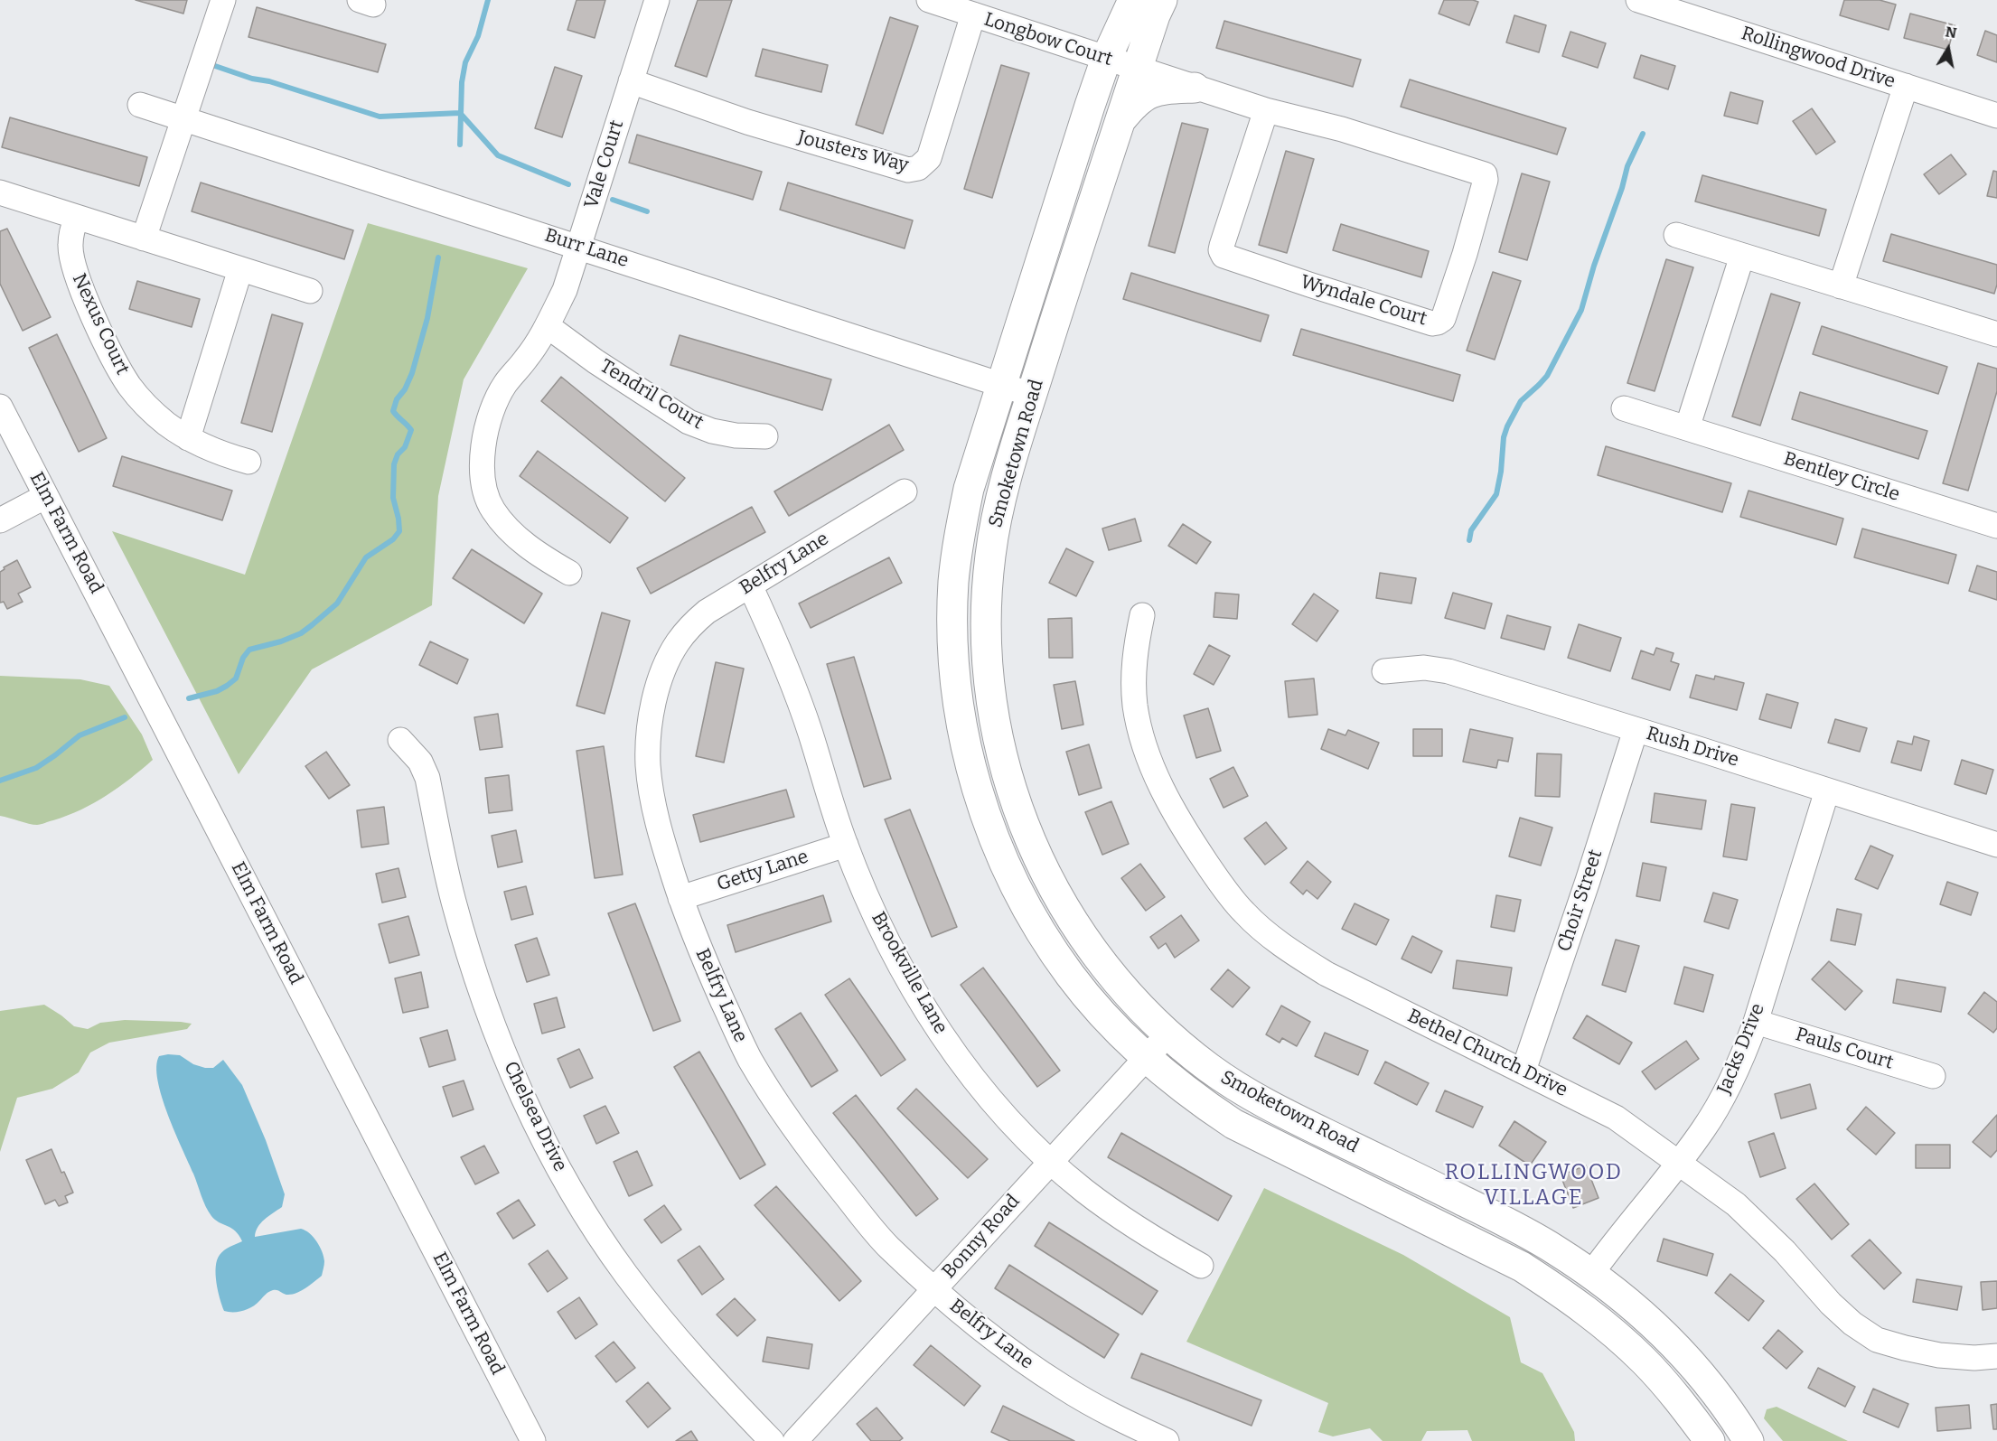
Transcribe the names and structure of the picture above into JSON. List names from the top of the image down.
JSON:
{
  "streets": {
    "main road": ["Smoketown Road"],
    "street": [
      "Longbow Court",
      "Rollingwood Drive",
      "Jousters Way",
      "Vale Court",
      "Burr Lane",
      "Wyndale Court",
      "Nexus Court",
      "Tendril Court",
      "Bentley Circle",
      "Elm Farm Road",
      "Belfry Lane",
      "Rush Drive",
      "Getty Lane",
      "Choir Street",
      "Brookville Lane",
      "Jacks Drive",
      "Pauls Court",
      "Bethel Church Drive",
      "Chelsea Drive",
      "Bonny Road"
    ]
  },
  "crossings": [
    ["Longbow Court", "Jousters Way"],
    ["Longbow Court", "Wyndale Court"],
    ["Longbow Court", "Smoketown Road"],
    ["Jousters Way", "Vale Court"],
    ["Vale Court", "Burr Lane"],
    ["Vale Court", "Tendril Court"],
    ["Burr Lane", "Smoketown Road"],
    ["Wyndale Court", "Smoketown Road"],
    ["Smoketown Road", "Jacks Drive"],
    ["Smoketown Road", "Bonny Road"],
    ["Belfry Lane", "Getty Lane"],
    ["Belfry Lane", "Brookville Lane"],
    ["Belfry Lane", "Bonny Road"],
    ["Rush Drive", "Choir Street"],
    ["Rush Drive", "Jacks Drive"],
    ["Getty Lane", "Brookville Lane"],
    ["Choir Street", "Bethel Church Drive"],
    ["Brookville Lane", "Bonny Road"],
    ["Jacks Drive", "Pauls Court"],
    ["Jacks Drive", "Bethel Church Drive"]
  ],
  "districts": ["ROLLINGWOOD VILLAGE"],
  "north": "top"
}
